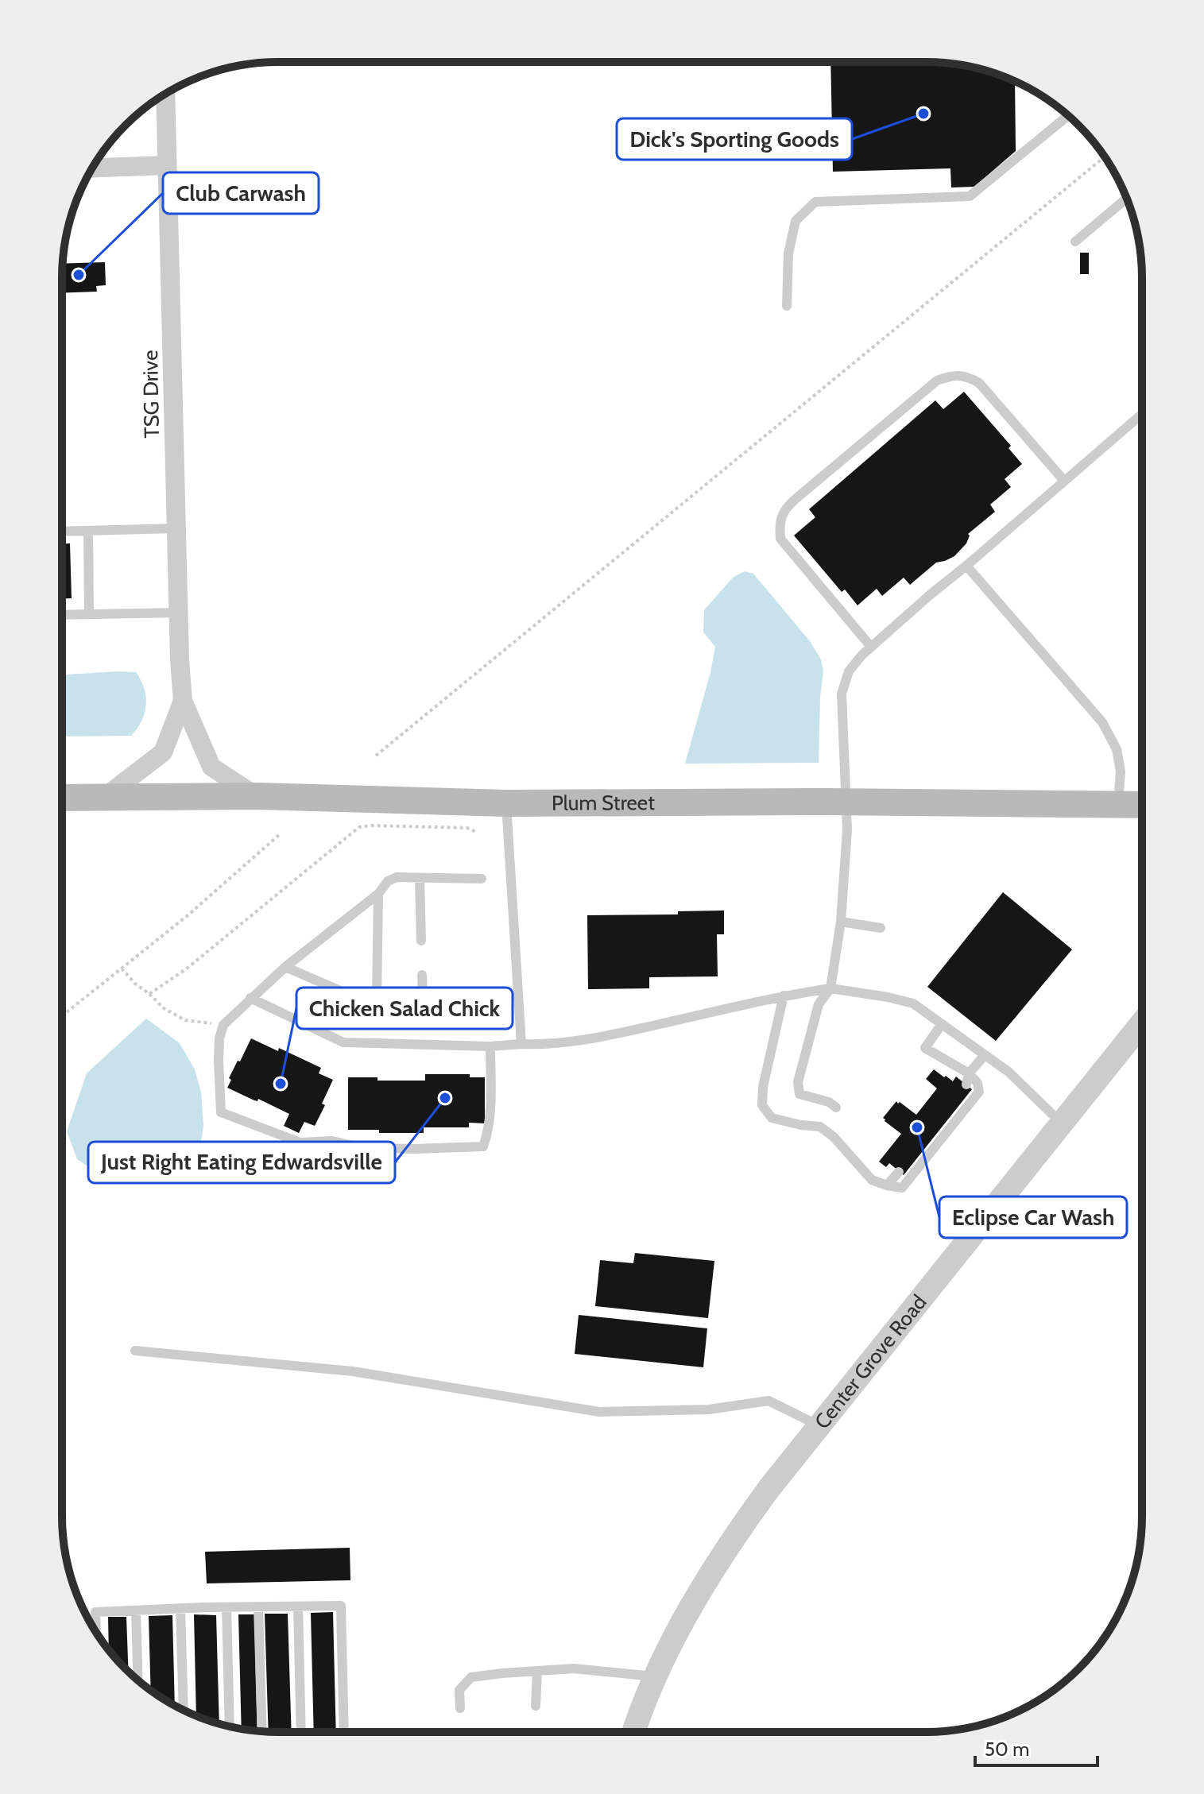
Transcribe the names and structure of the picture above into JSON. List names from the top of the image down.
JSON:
{
  "streets": {
    "main road": ["Plum Street"],
    "street": ["TSG Drive", "Center Grove Road"]
  },
  "crossings": [
    ["TSG Drive", "Plum Street"]
  ],
  "places": [
    "Dick's Sporting Goods",
    "Club Carwash",
    "Chicken Salad Chick",
    "Just Right Eating Edwardsville",
    "Eclipse Car Wash"
  ],
  "scale_bar": "50 m"
}
